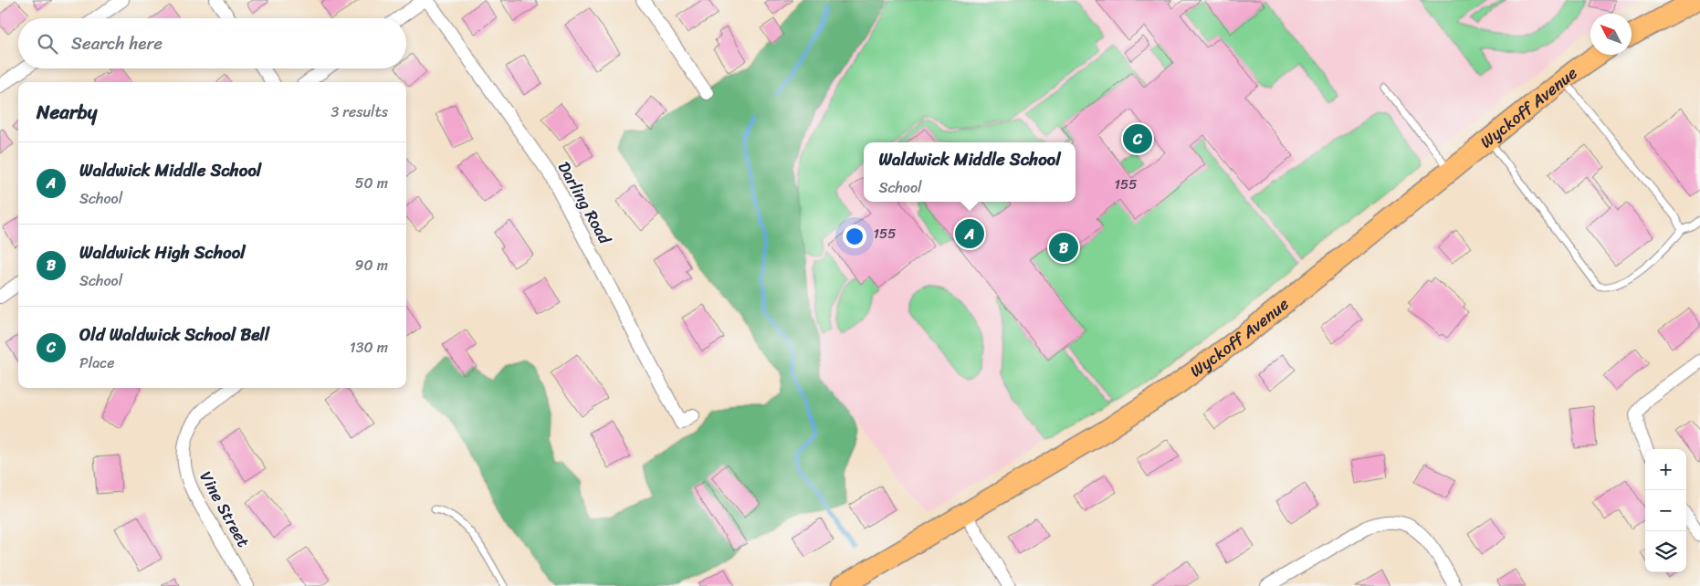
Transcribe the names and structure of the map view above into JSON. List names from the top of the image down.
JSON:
{
  "streets": {
    "main road": ["Wyckoff Avenue"],
    "street": ["Darling Road", "Vine Street"]
  },
  "house_numbers": ["155", "155"],
  "north": "top left",
  "page": {
    "search": "Search here",
    "heading": ["Nearby", "3 results"],
    "pins": ["C", "A", "B"],
    "list": [
      {
        "mark": "A",
        "name": "Waldwick Middle School",
        "note": "School",
        "value": "50 m"
      },
      {
        "mark": "B",
        "name": "Waldwick High School",
        "note": "School",
        "value": "90 m"
      },
      {
        "mark": "C",
        "name": "Old Waldwick School Bell",
        "note": "Place",
        "value": "130 m"
      }
    ],
    "popup": ["Waldwick Middle School", "School"],
    "map_buttons": ["+", "−"]
  }
}
